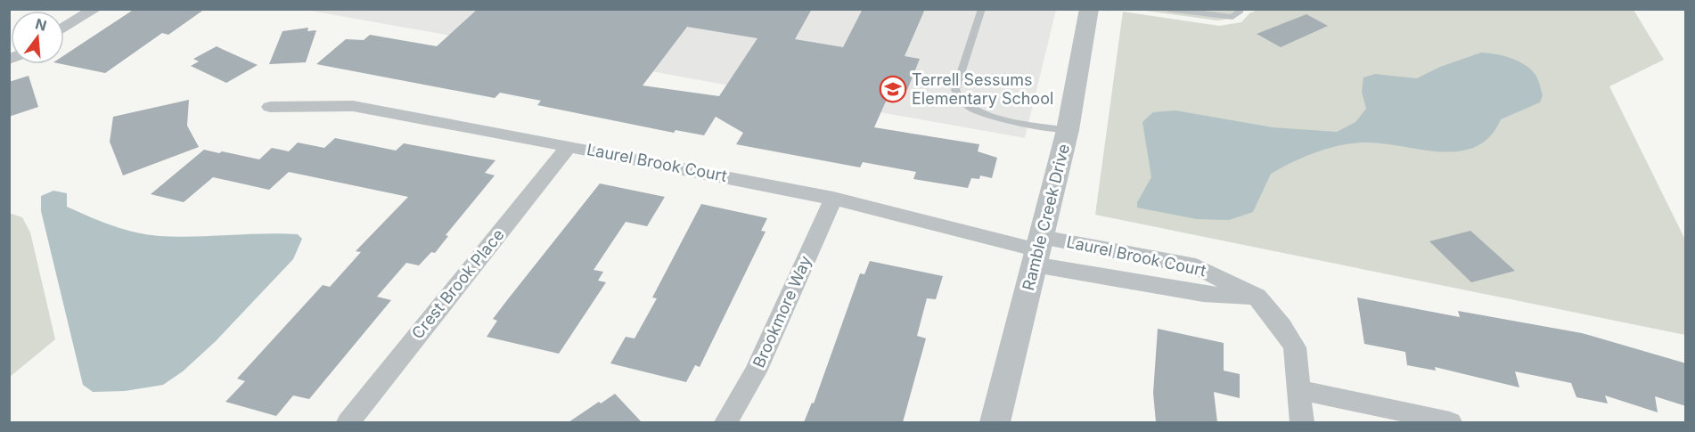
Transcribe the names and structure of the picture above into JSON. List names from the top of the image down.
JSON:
{
  "streets": {
    "street": [
      "Laurel Brook Court",
      "Ramble Creek Drive",
      "Crest Brook Place",
      "Brookmore Way"
    ]
  },
  "crossings": [
    ["Laurel Brook Court", "Ramble Creek Drive"],
    ["Laurel Brook Court", "Crest Brook Place"],
    ["Laurel Brook Court", "Brookmore Way"]
  ],
  "places": {
    "school or university": ["Terrell Sessums Elementary School"]
  },
  "north": "top"
}
